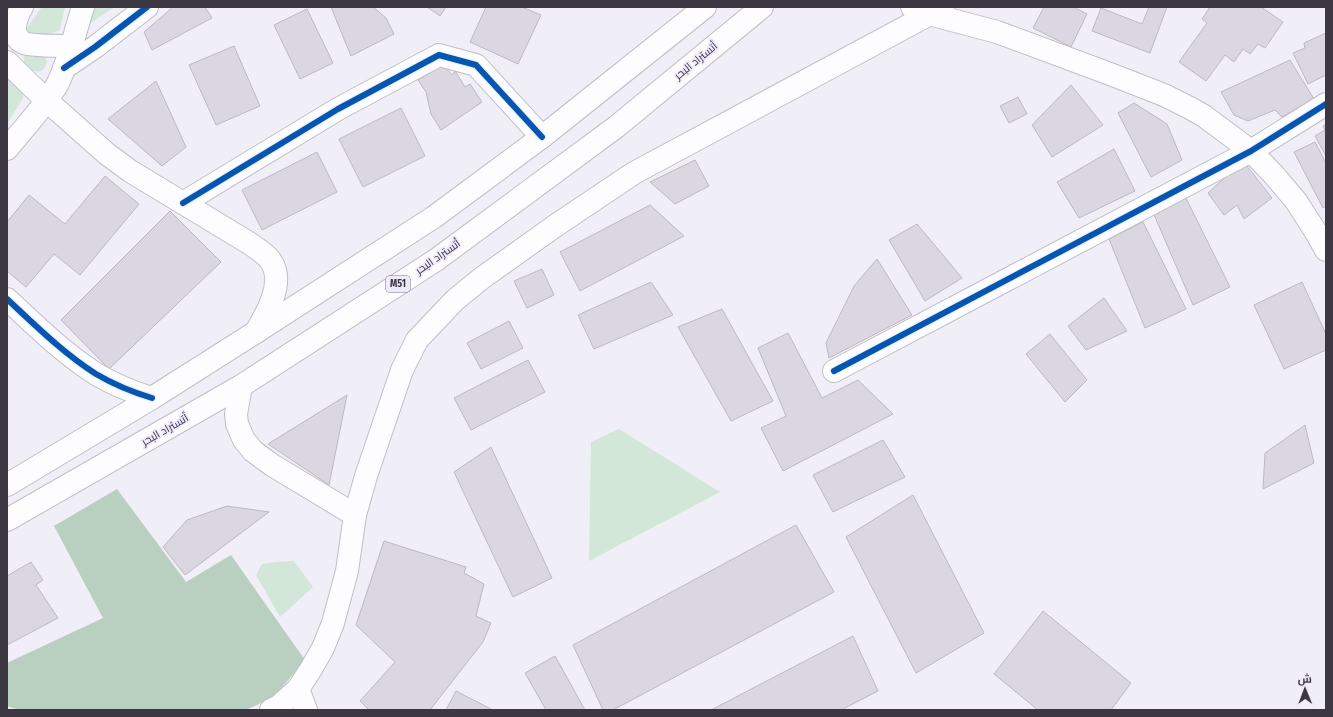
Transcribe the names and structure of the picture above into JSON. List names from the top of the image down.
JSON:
{
  "streets": {
    "main road": ["أتستراد البحر", "M51"]
  },
  "north": "top"
}
